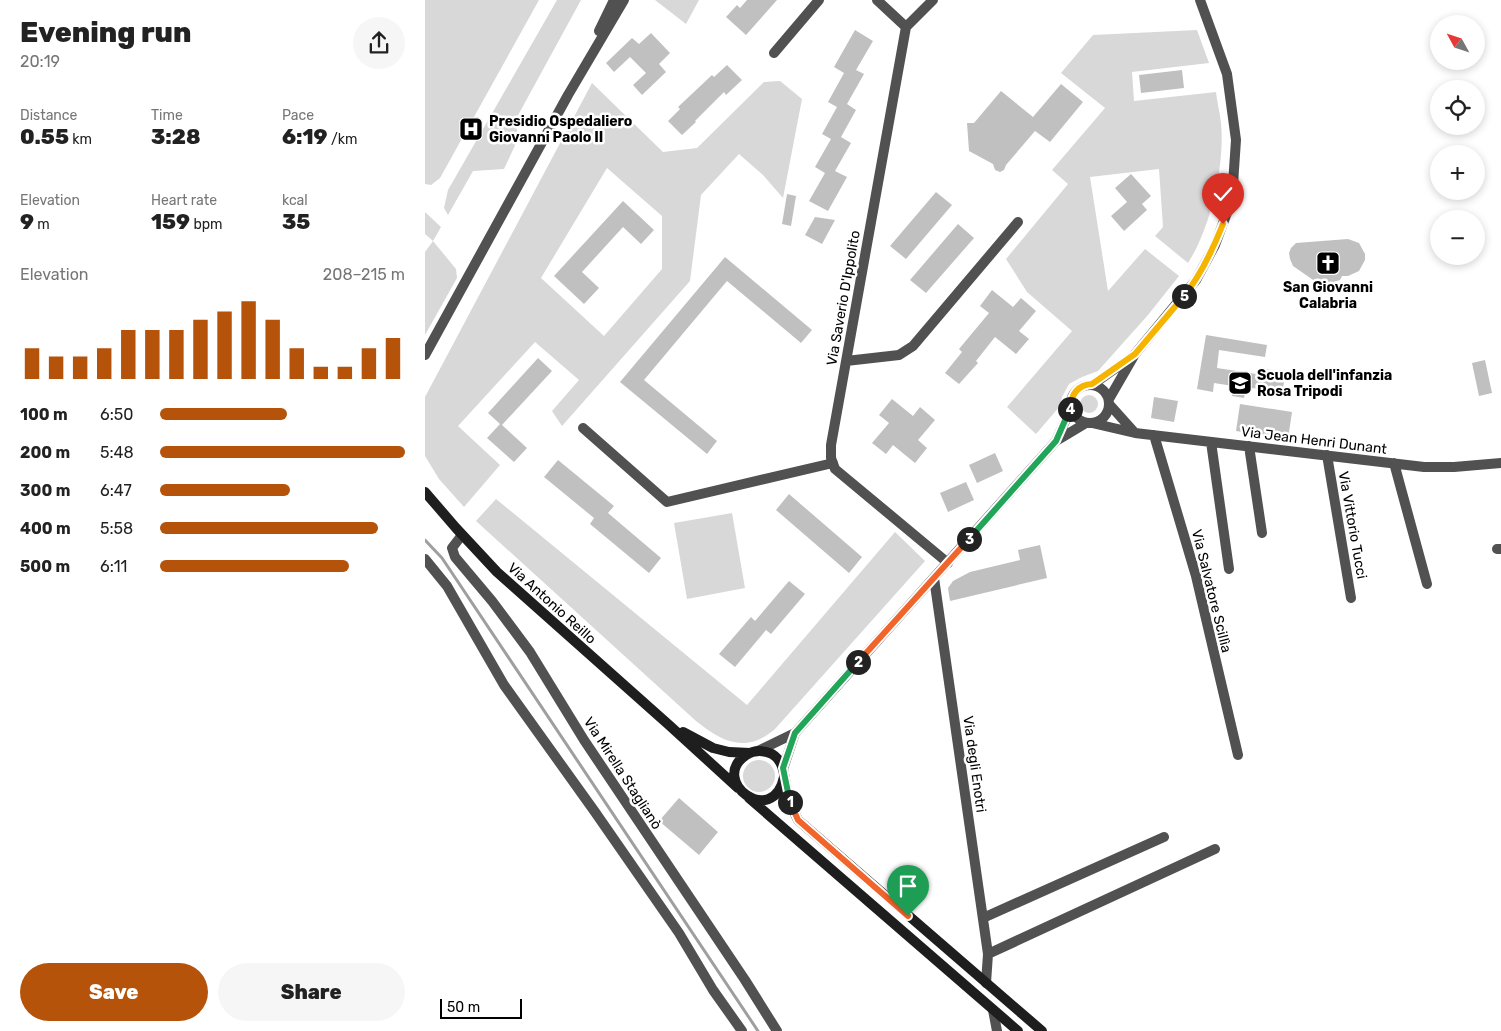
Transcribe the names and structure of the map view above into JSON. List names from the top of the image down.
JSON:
{
  "streets": {
    "main road": ["Via Antonio Reillo"],
    "street": [
      "Via Saverio D'Ippolito",
      "Via Jean Henri Dunant",
      "Via Vittorio Tucci",
      "Via Salvatore Scillìa",
      "Via degli Enotri",
      "Via Mirella Staglianò"
    ]
  },
  "crossings": [
    ["Via Jean Henri Dunant", "Via Vittorio Tucci"],
    ["Via Jean Henri Dunant", "Via Salvatore Scillìa"],
    ["Via Antonio Reillo", "Via Mirella Staglianò"]
  ],
  "places": {
    "hospital": ["Presidio Ospedaliero Giovanni Paolo II"],
    "church": ["San Giovanni Calabria"],
    "school or university": ["Scuola dell'infanzia Rosa Tripodi"]
  },
  "scale_bar": "50 m",
  "north": "top left",
  "page": {
    "heading": ["Evening run", "20:19"],
    "map_buttons": ["+", "−"],
    "stats": [
      ["Distance", "0.55 km"],
      ["Time", "3:28"],
      ["Pace", "6:19 /km"],
      ["Elevation", "9 m"],
      ["Heart rate", "159 bpm"],
      ["kcal", "35"]
    ],
    "chart": ["Elevation", "208–215 m"],
    "pins": [
      "5",
      "4",
      "3",
      "2",
      "1"
    ],
    "list": [
      {
        "name": "100 m",
        "note": "6:50"
      },
      {
        "name": "200 m",
        "note": "5:48"
      },
      {
        "name": "300 m",
        "note": "6:47"
      },
      {
        "name": "400 m",
        "note": "5:58"
      },
      {
        "name": "500 m",
        "note": "6:11"
      }
    ],
    "buttons": ["Save", "Share"],
    "scale": "50 m"
  }
}
